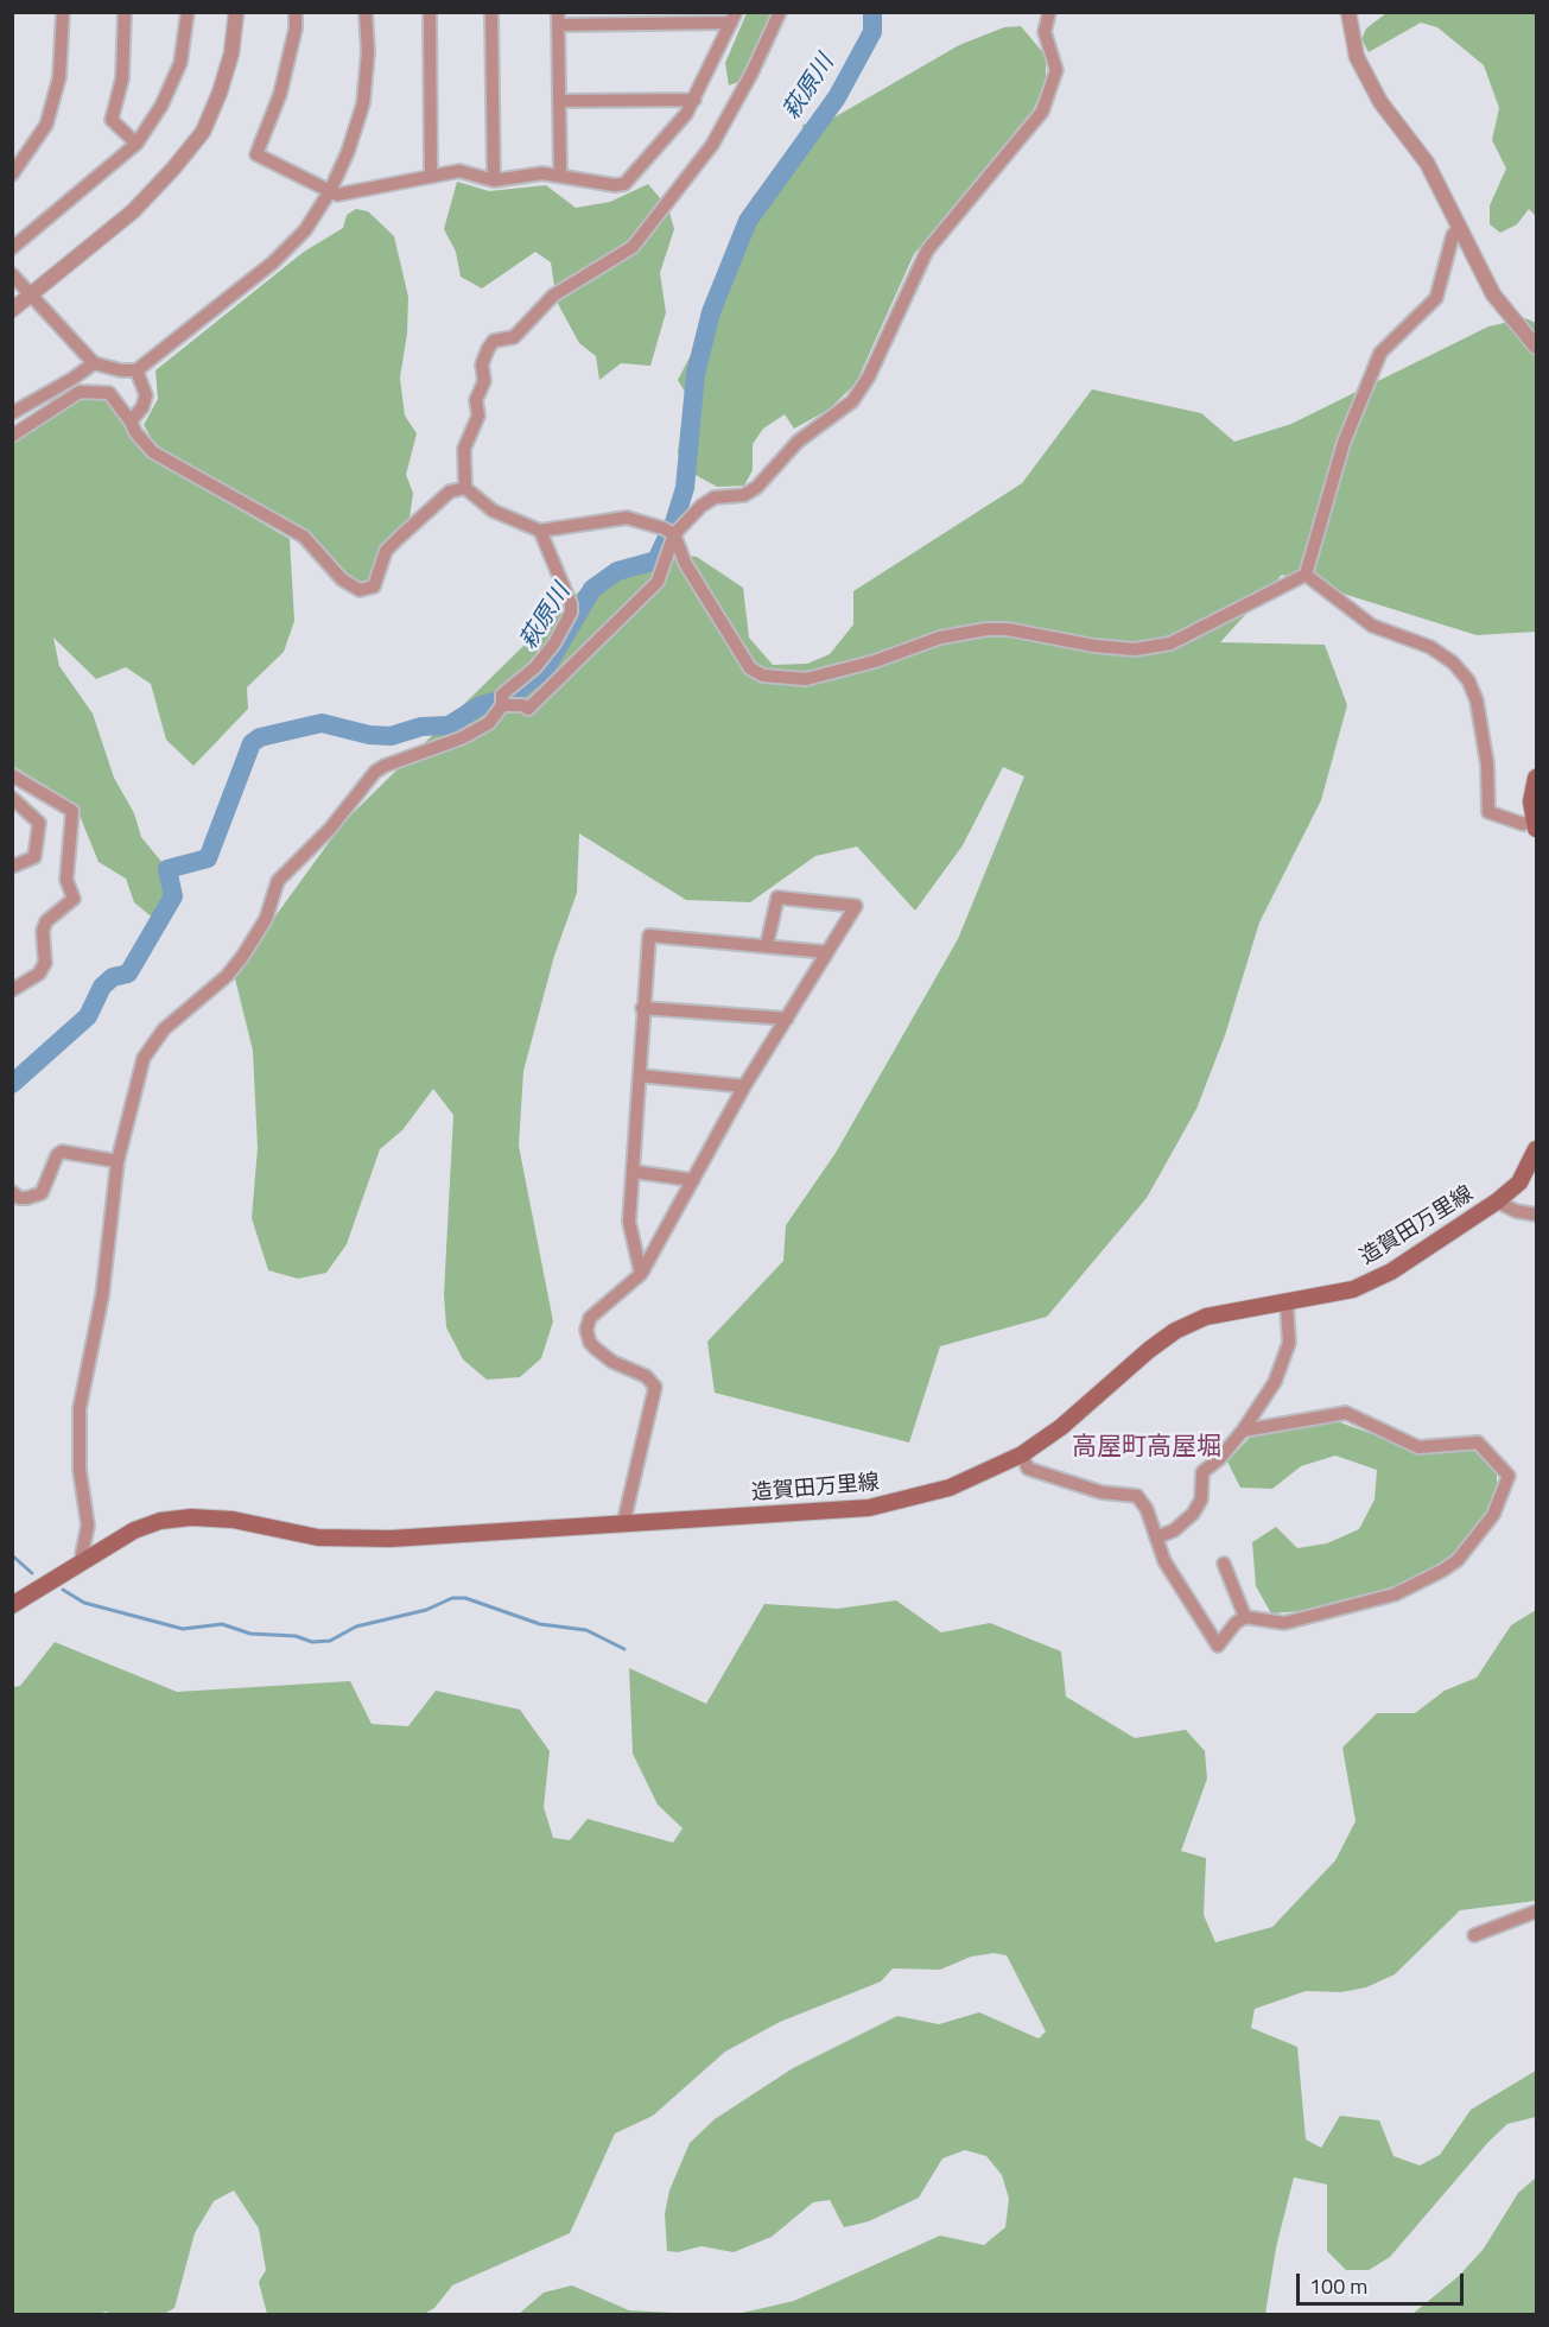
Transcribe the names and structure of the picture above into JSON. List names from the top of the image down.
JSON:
{
  "streets": {
    "main road": ["造賀田万里線"]
  },
  "districts": ["高屋町高屋堀"],
  "water": ["萩原川"],
  "scale_bar": "100 m"
}
